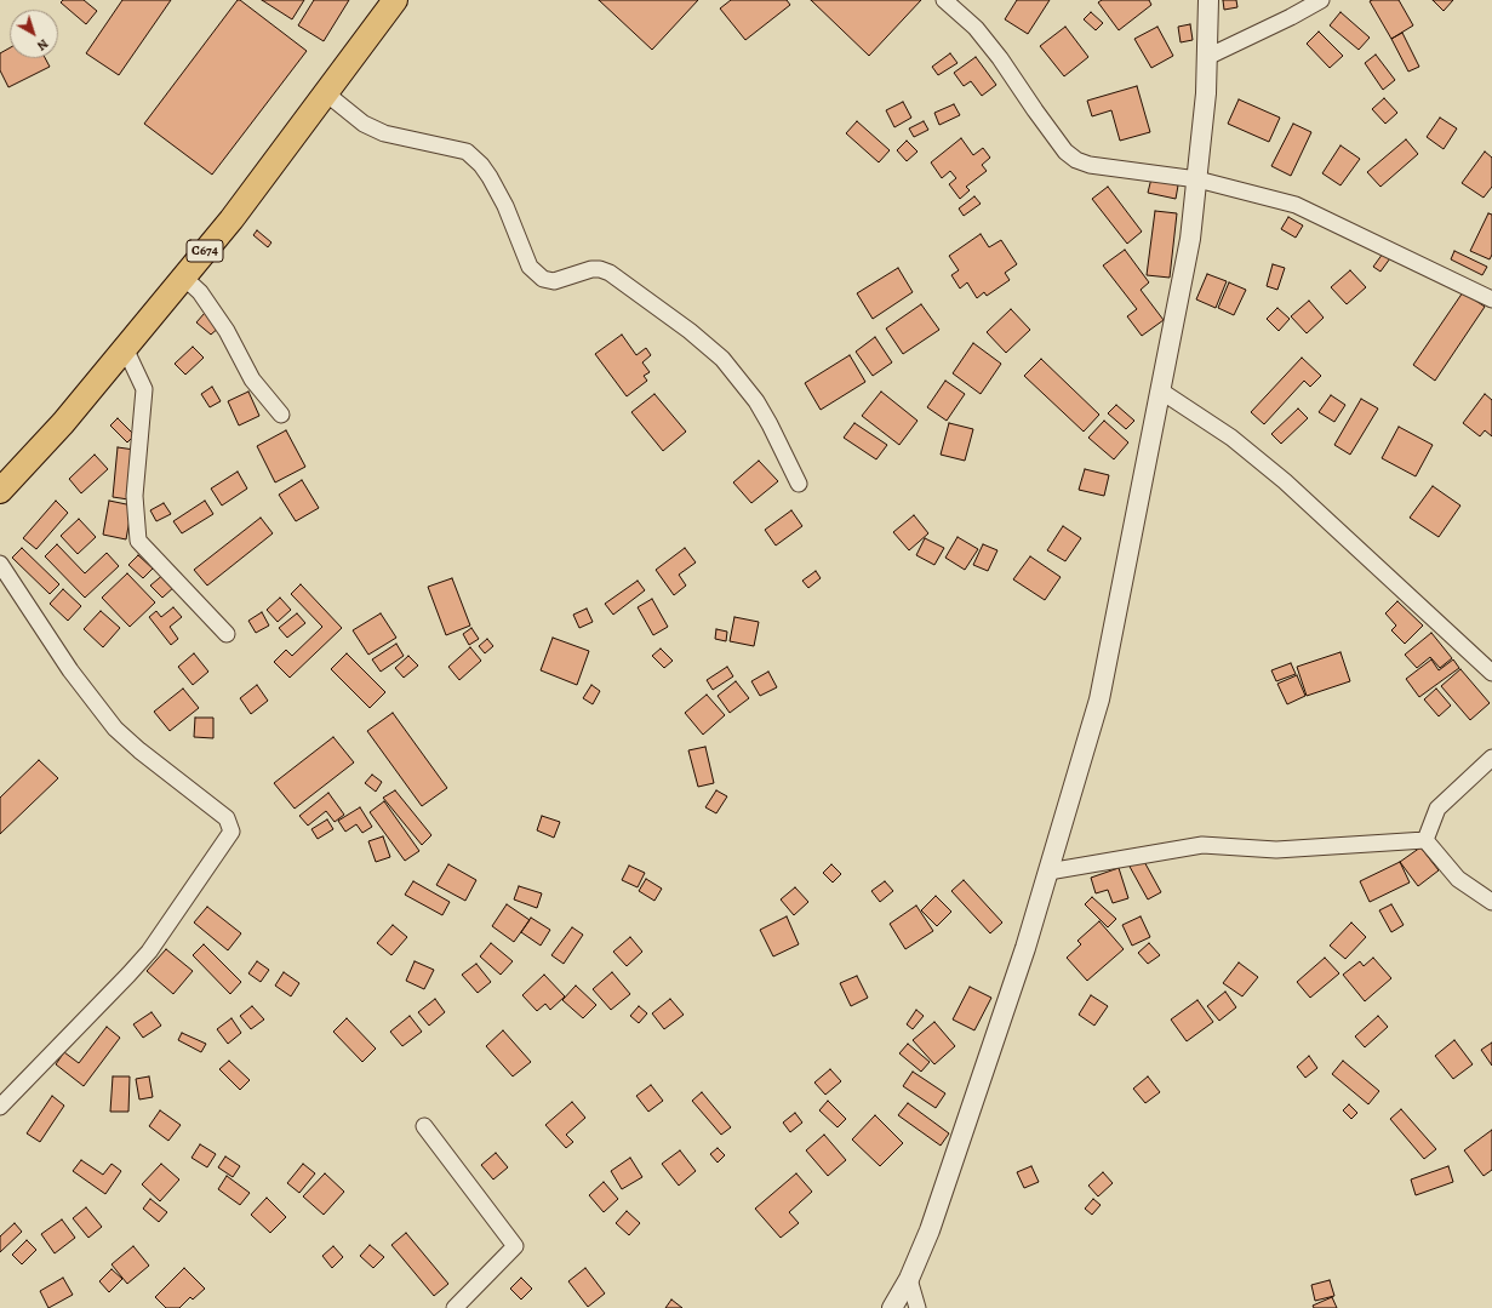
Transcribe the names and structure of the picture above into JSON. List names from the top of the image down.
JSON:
{
  "streets": {
    "main road": ["C674"]
  },
  "north": "bottom right"
}
